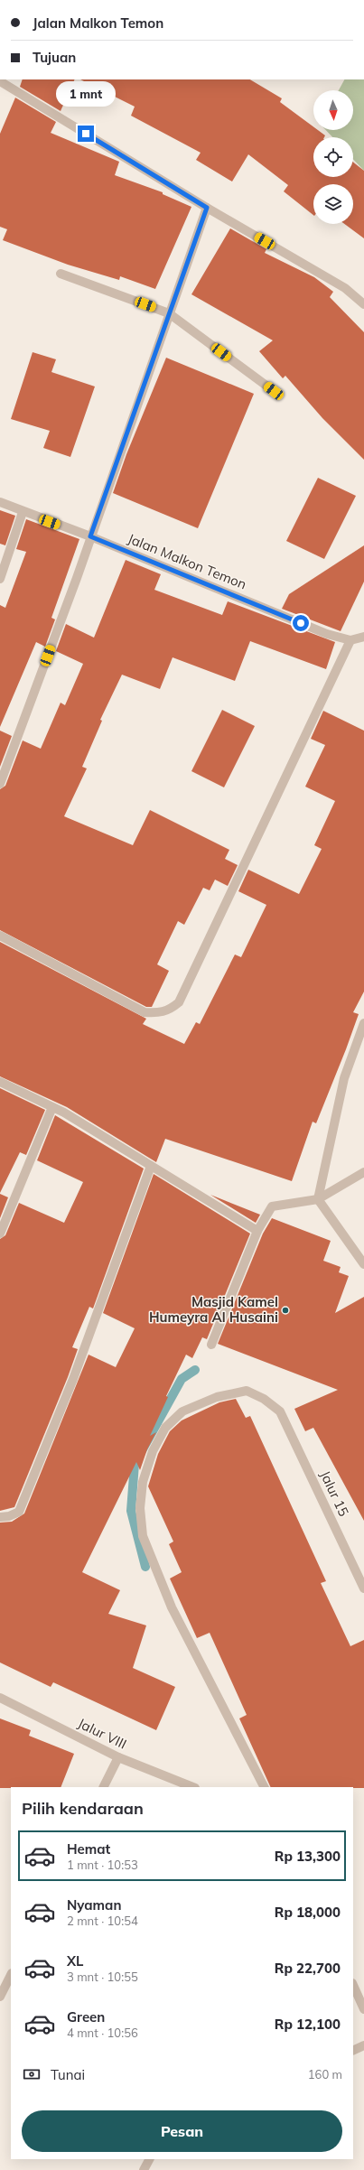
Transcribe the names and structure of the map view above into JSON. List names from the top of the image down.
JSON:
{
  "streets": {
    "street": ["Jalan Malkon Temon", "Jalur 15", "Jalur VIII"]
  },
  "places": ["Masjid Kamel Humeyra Al Husaini"],
  "north": "bottom",
  "page": {
    "banner": ["Jalan Malkon Temon", "Tujuan"],
    "bubble": "1 mnt",
    "heading": "Pilih kendaraan",
    "list": [
      {
        "name": "Hemat",
        "note": "1 mnt · 10:53",
        "value": "Rp 13,300"
      },
      {
        "name": "Nyaman",
        "note": "2 mnt · 10:54",
        "value": "Rp 18,000"
      },
      {
        "name": "XL",
        "note": "3 mnt · 10:55",
        "value": "Rp 22,700"
      },
      {
        "name": "Green",
        "note": "4 mnt · 10:56",
        "value": "Rp 12,100"
      }
    ],
    "pay": ["Tunai", "160 m"],
    "buttons": "Pesan"
  }
}
